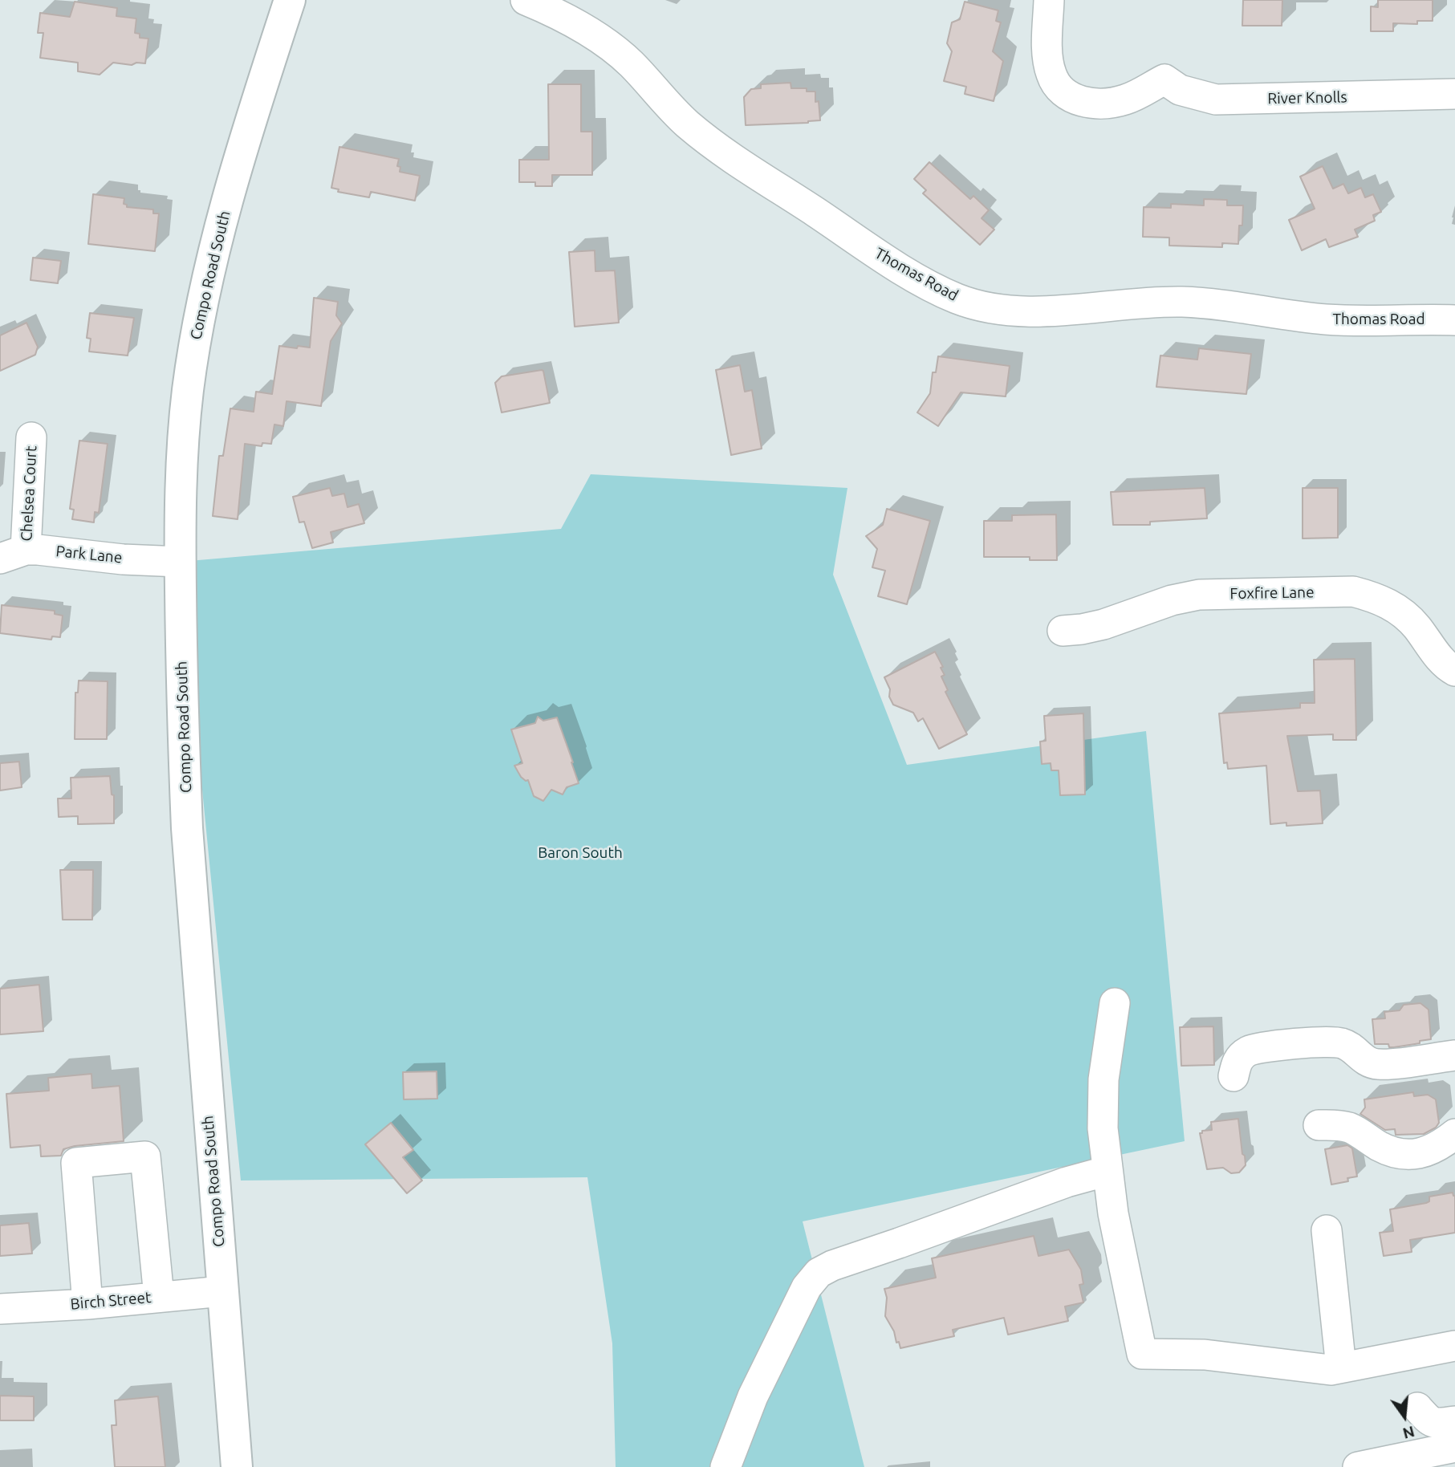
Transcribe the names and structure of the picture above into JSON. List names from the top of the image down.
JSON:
{
  "streets": {
    "main road": ["Compo Road South"],
    "street": [
      "River Knolls",
      "Thomas Road",
      "Chelsea Court",
      "Park Lane",
      "Foxfire Lane",
      "Birch Street"
    ]
  },
  "crossings": [
    ["Compo Road South", "Park Lane"],
    ["Compo Road South", "Birch Street"],
    ["Chelsea Court", "Park Lane"]
  ],
  "parks": ["Baron South"],
  "north": "bottom"
}
